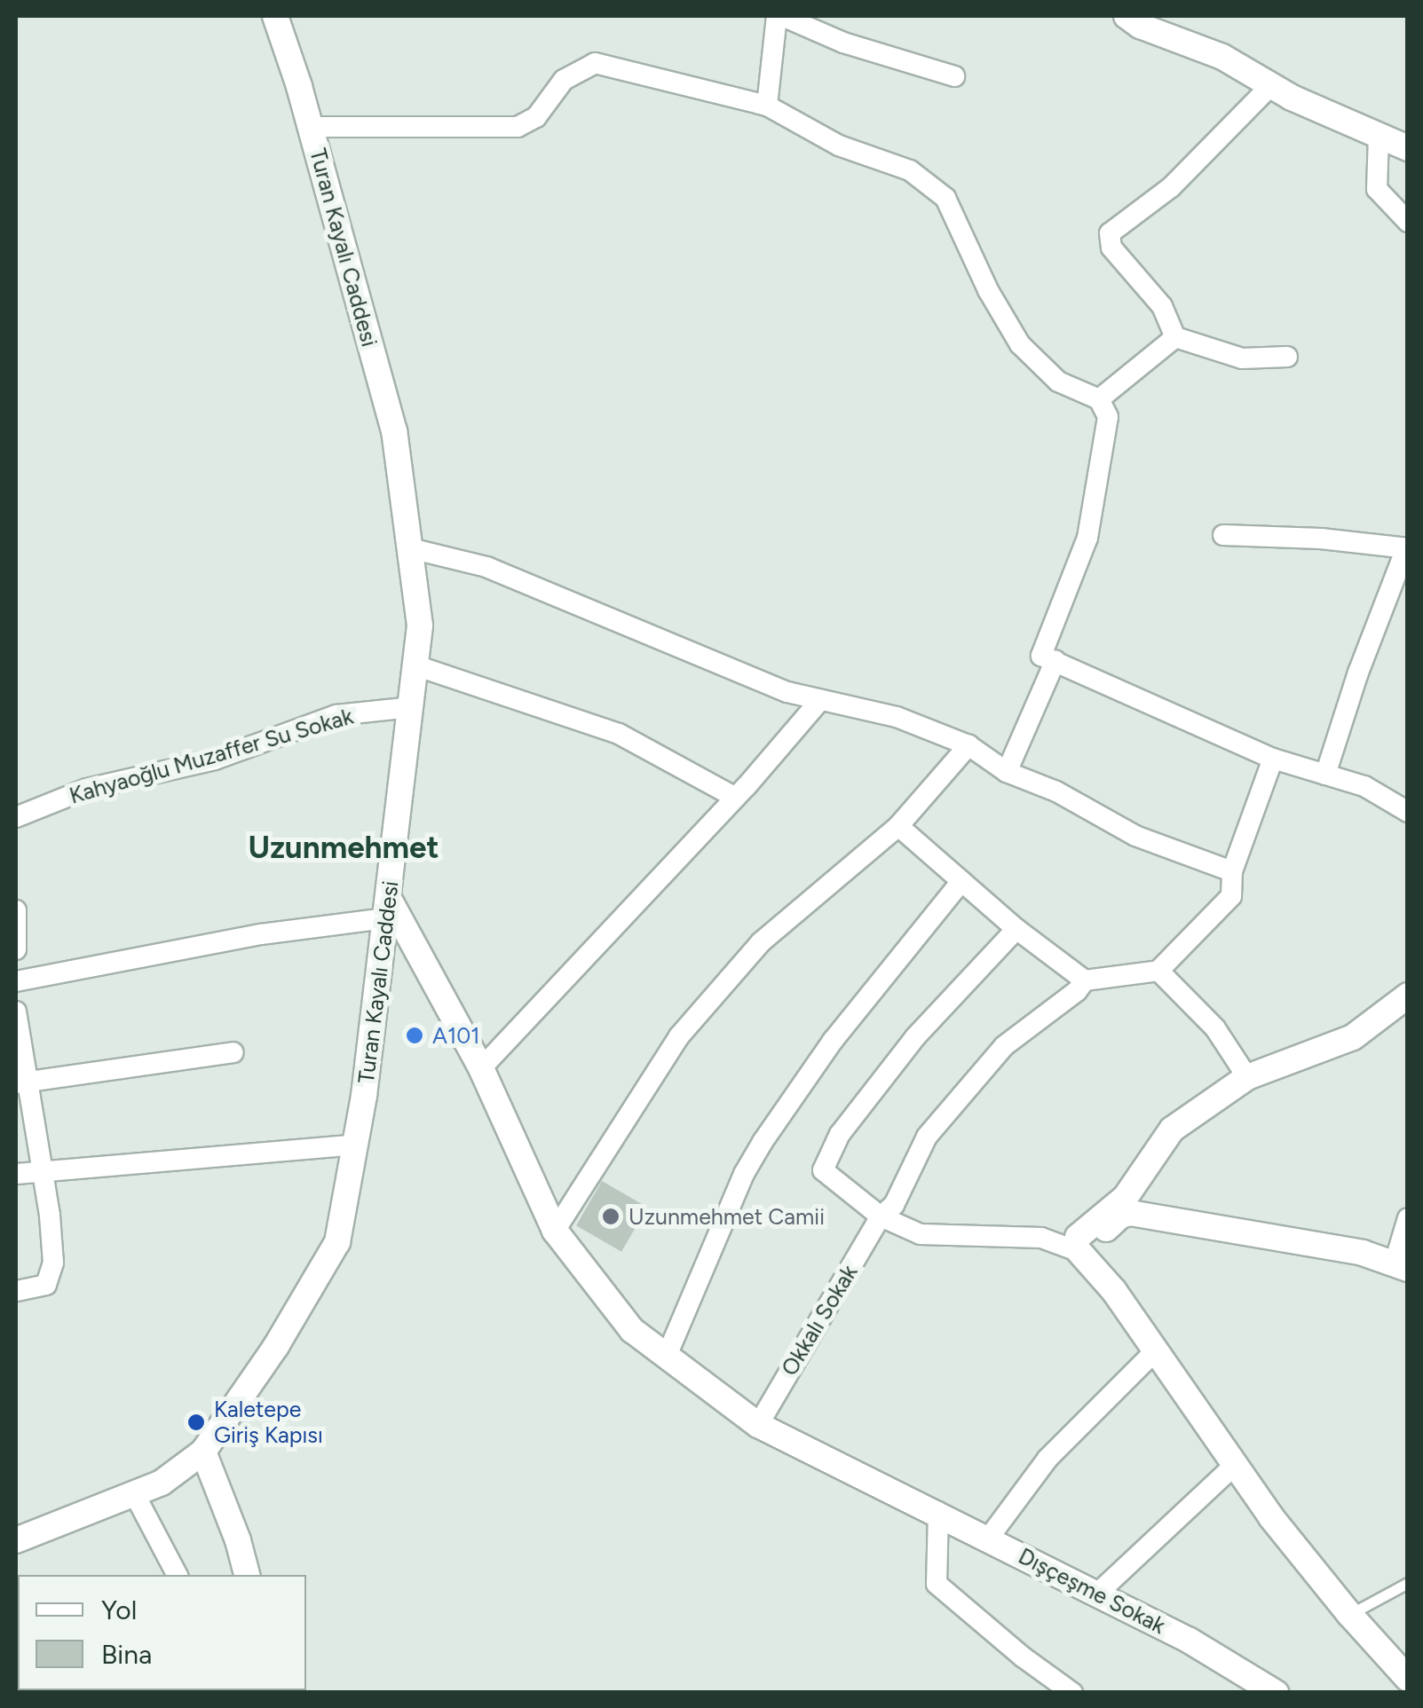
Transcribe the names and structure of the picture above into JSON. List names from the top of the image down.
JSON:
{
  "streets": {
    "street": [
      "Turan Kayalı Caddesi",
      "Kahyaoğlu Muzaffer Su Sokak",
      "Okkalı Sokak",
      "Dışçeşme Sokak"
    ]
  },
  "crossings": [
    ["Turan Kayalı Caddesi", "Kahyaoğlu Muzaffer Su Sokak"],
    ["Turan Kayalı Caddesi", "Dışçeşme Sokak"],
    ["Okkalı Sokak", "Dışçeşme Sokak"]
  ],
  "districts": ["Uzunmehmet"],
  "places": ["A101", "Uzunmehmet Camii", "Kaletepe Giriş Kapısı"],
  "legend": ["Yol", "Bina"]
}
